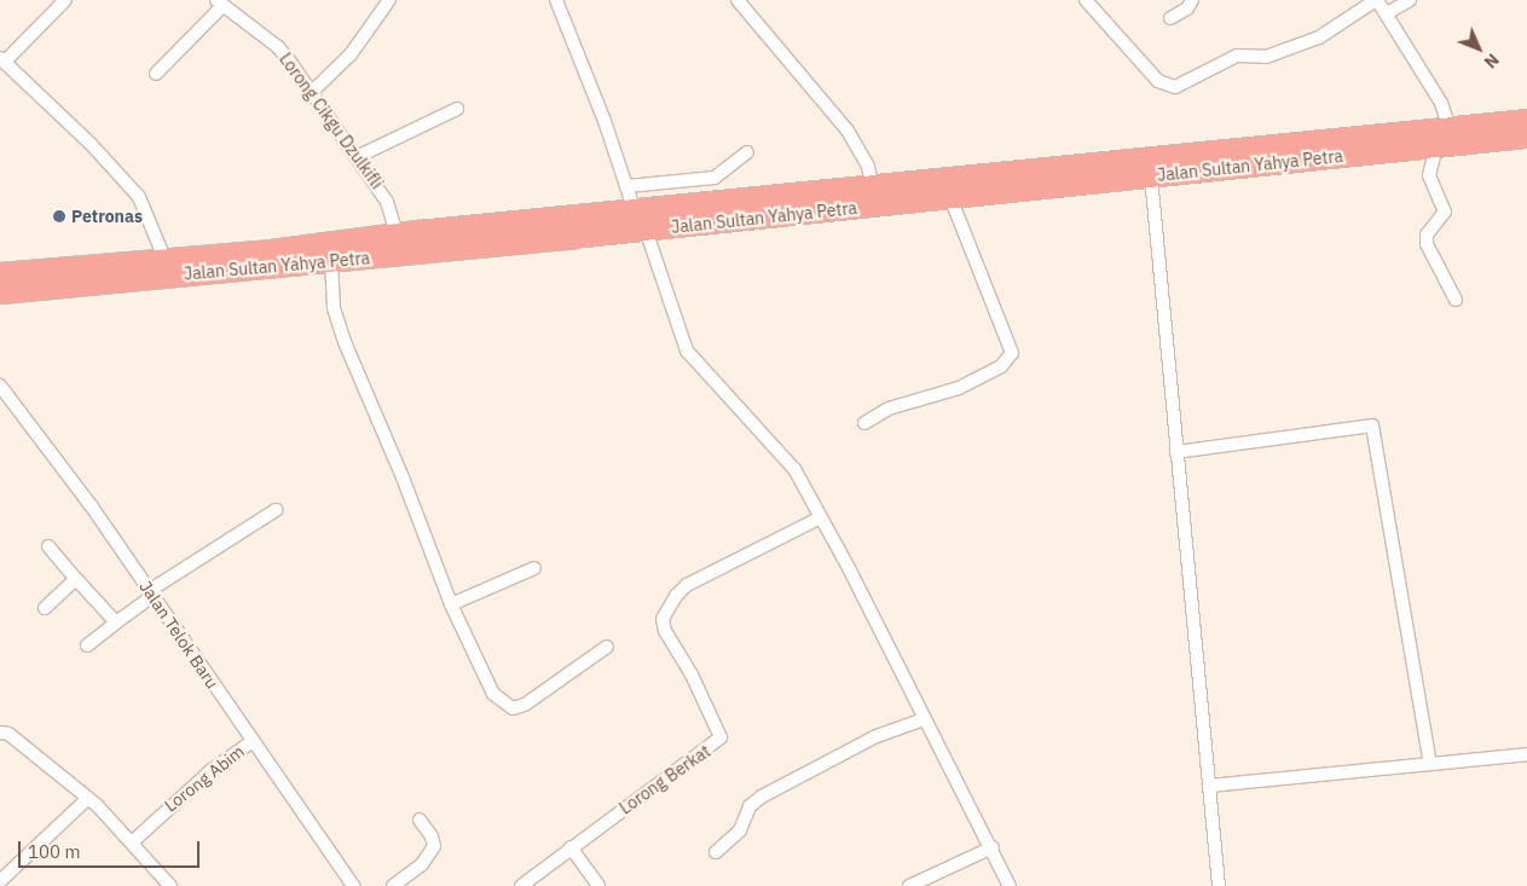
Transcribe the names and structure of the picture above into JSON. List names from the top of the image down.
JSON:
{
  "streets": {
    "highway": ["Jalan Sultan Yahya Petra"],
    "street": [
      "Lorong Cikgu Dzulkifli",
      "Jalan Telok Baru",
      "Lorong Abim",
      "Lorong Berkat"
    ]
  },
  "crossings": [
    ["Lorong Cikgu Dzulkifli", "Jalan Sultan Yahya Petra"],
    ["Jalan Telok Baru", "Lorong Abim"]
  ],
  "places": ["Petronas"],
  "scale_bar": "100 m",
  "north": "bottom right"
}
